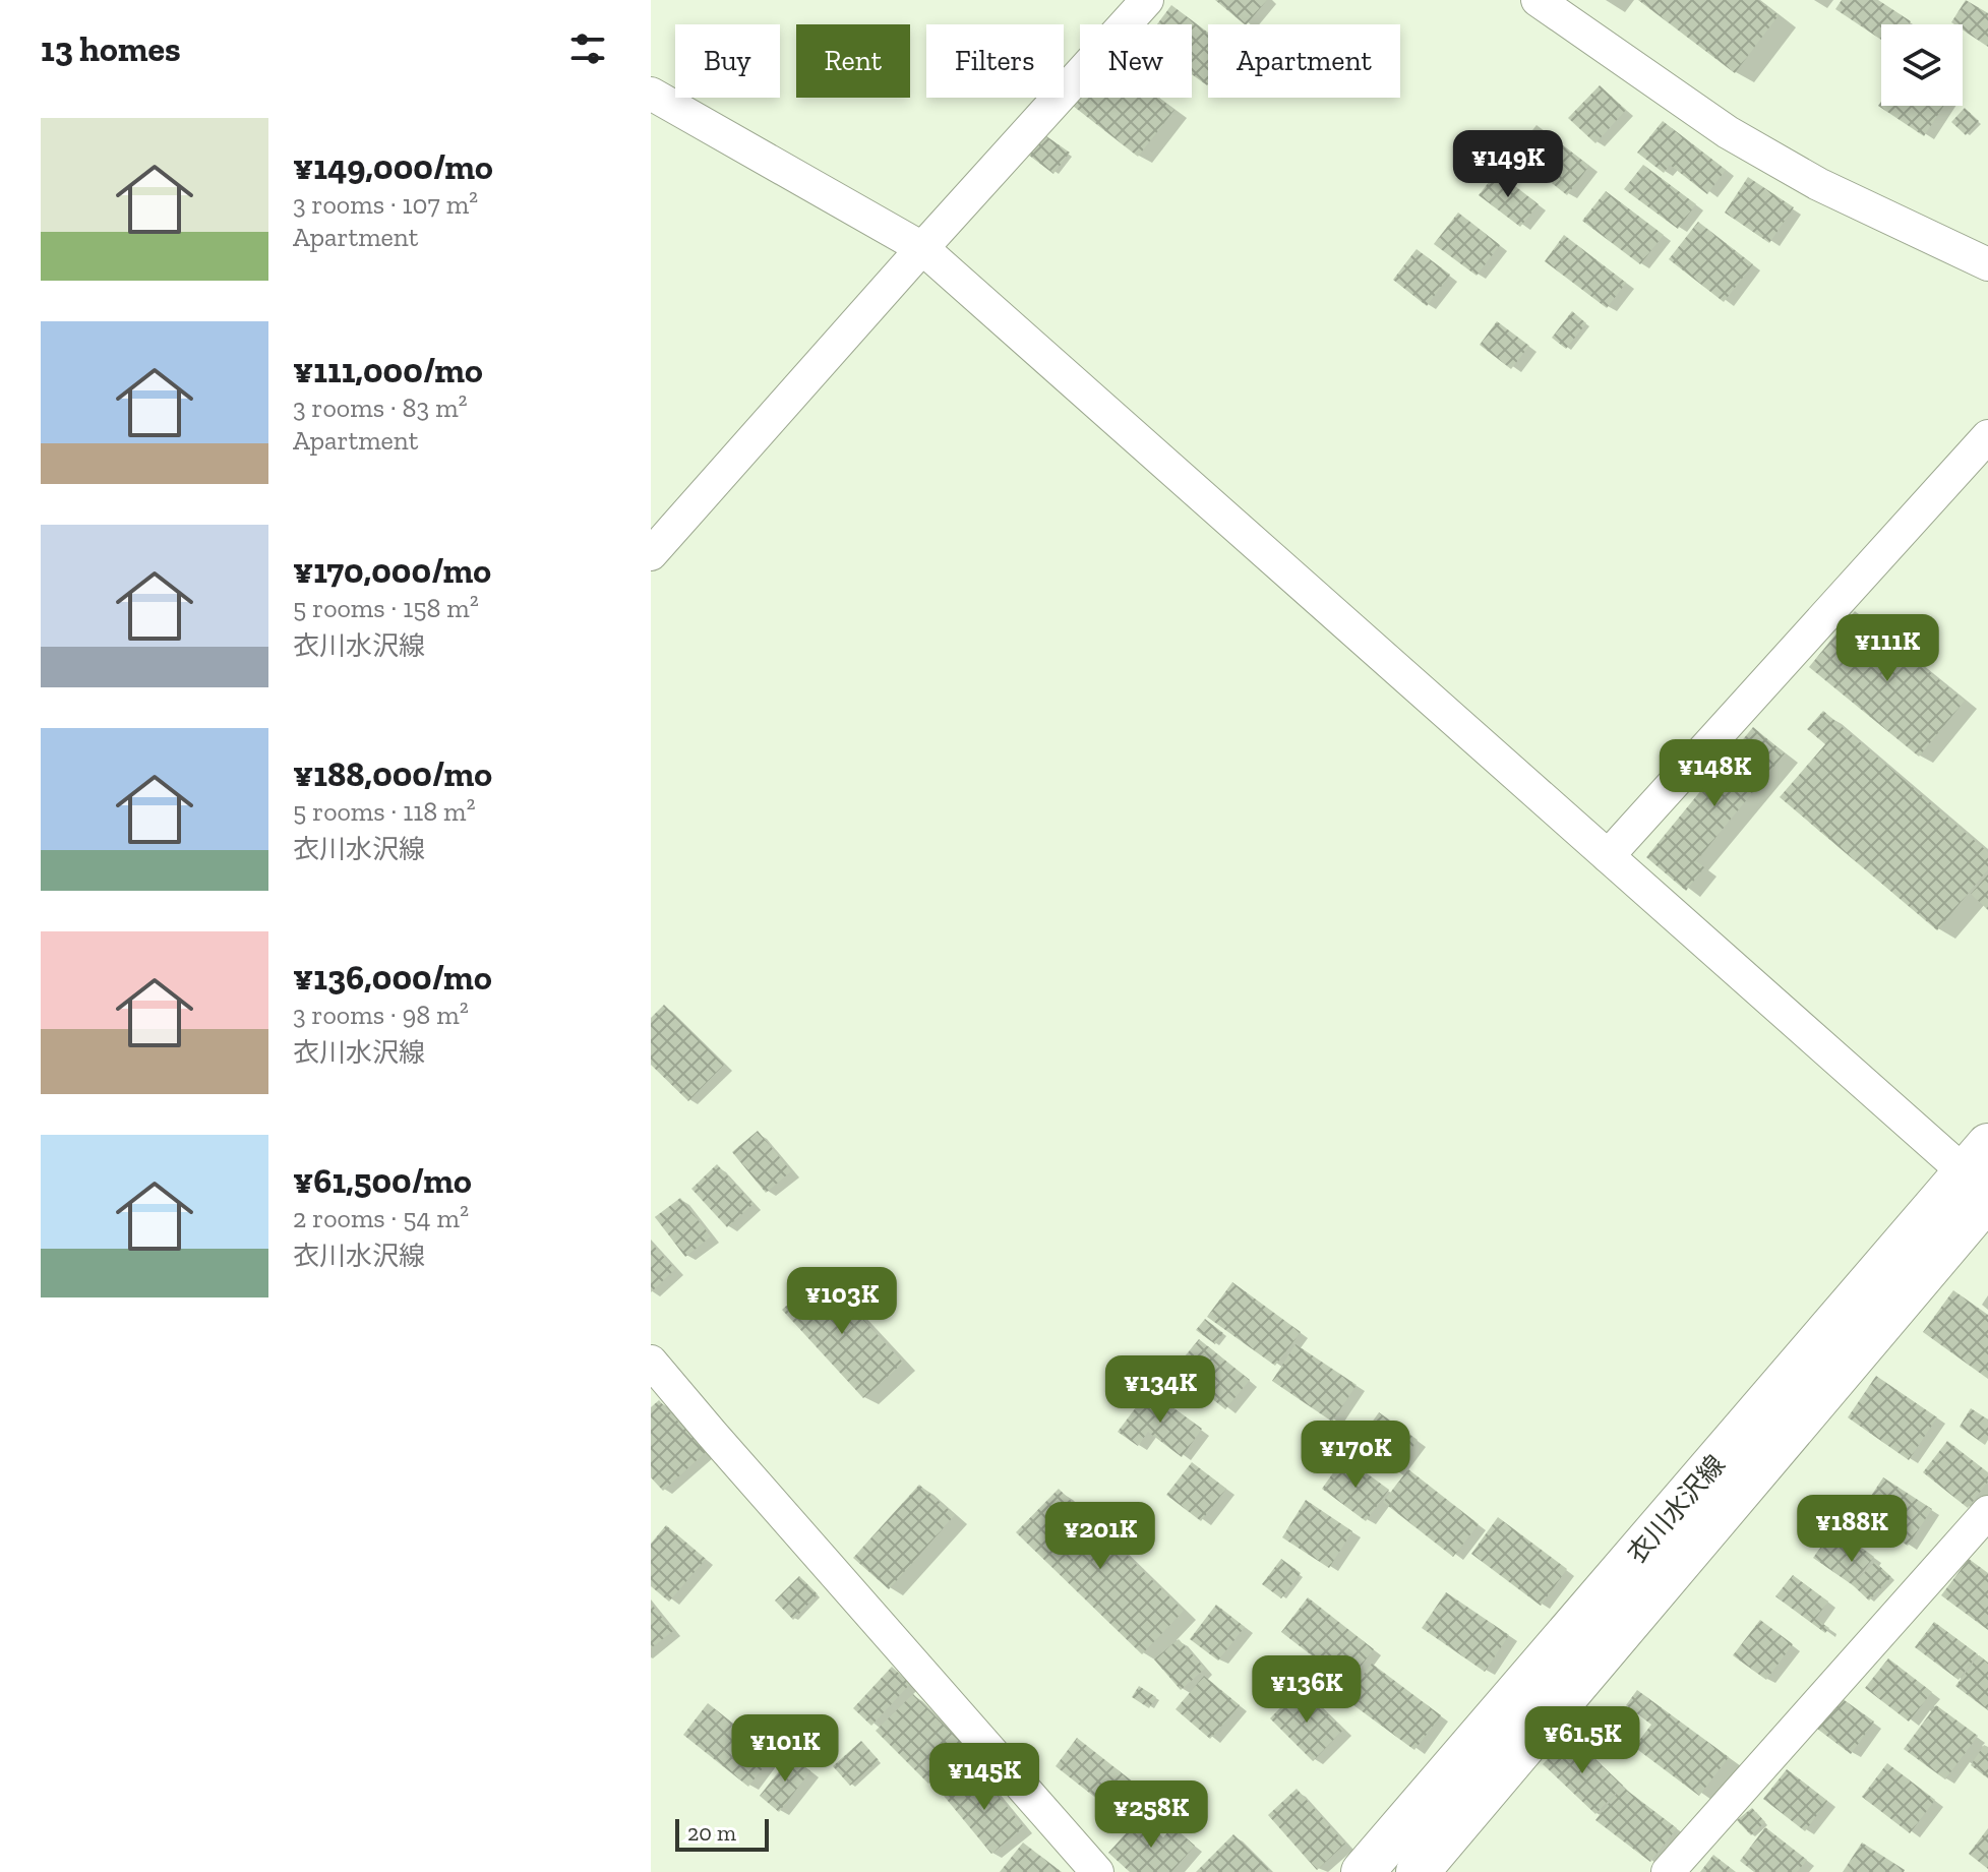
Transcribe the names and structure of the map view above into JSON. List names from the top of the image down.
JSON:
{
  "streets": {
    "main road": ["衣川水沢線"]
  },
  "scale_bar": "20 m",
  "page": {
    "heading": "13 homes",
    "chip": [
      "Buy",
      "Rent",
      "Filters",
      "New",
      "Apartment"
    ],
    "list": [
      {
        "name": "¥149,000/mo",
        "note": "3 rooms · 107 m² · Apartment"
      },
      {
        "name": "¥111,000/mo",
        "note": "3 rooms · 83 m² · Apartment"
      },
      {
        "name": "¥170,000/mo",
        "note": "5 rooms · 158 m² · 衣川水沢線"
      },
      {
        "name": "¥188,000/mo",
        "note": "5 rooms · 118 m² · 衣川水沢線"
      },
      {
        "name": "¥136,000/mo",
        "note": "3 rooms · 98 m² · 衣川水沢線"
      },
      {
        "name": "¥61,500/mo",
        "note": "2 rooms · 54 m² · 衣川水沢線"
      }
    ],
    "price": [
      "¥149K",
      "¥111K",
      "¥148K",
      "¥103K",
      "¥134K",
      "¥170K",
      "¥188K",
      "¥201K",
      "¥136K",
      "¥61.5K",
      "¥101K",
      "¥145K",
      "¥258K"
    ],
    "scale": "20 m"
  }
}
